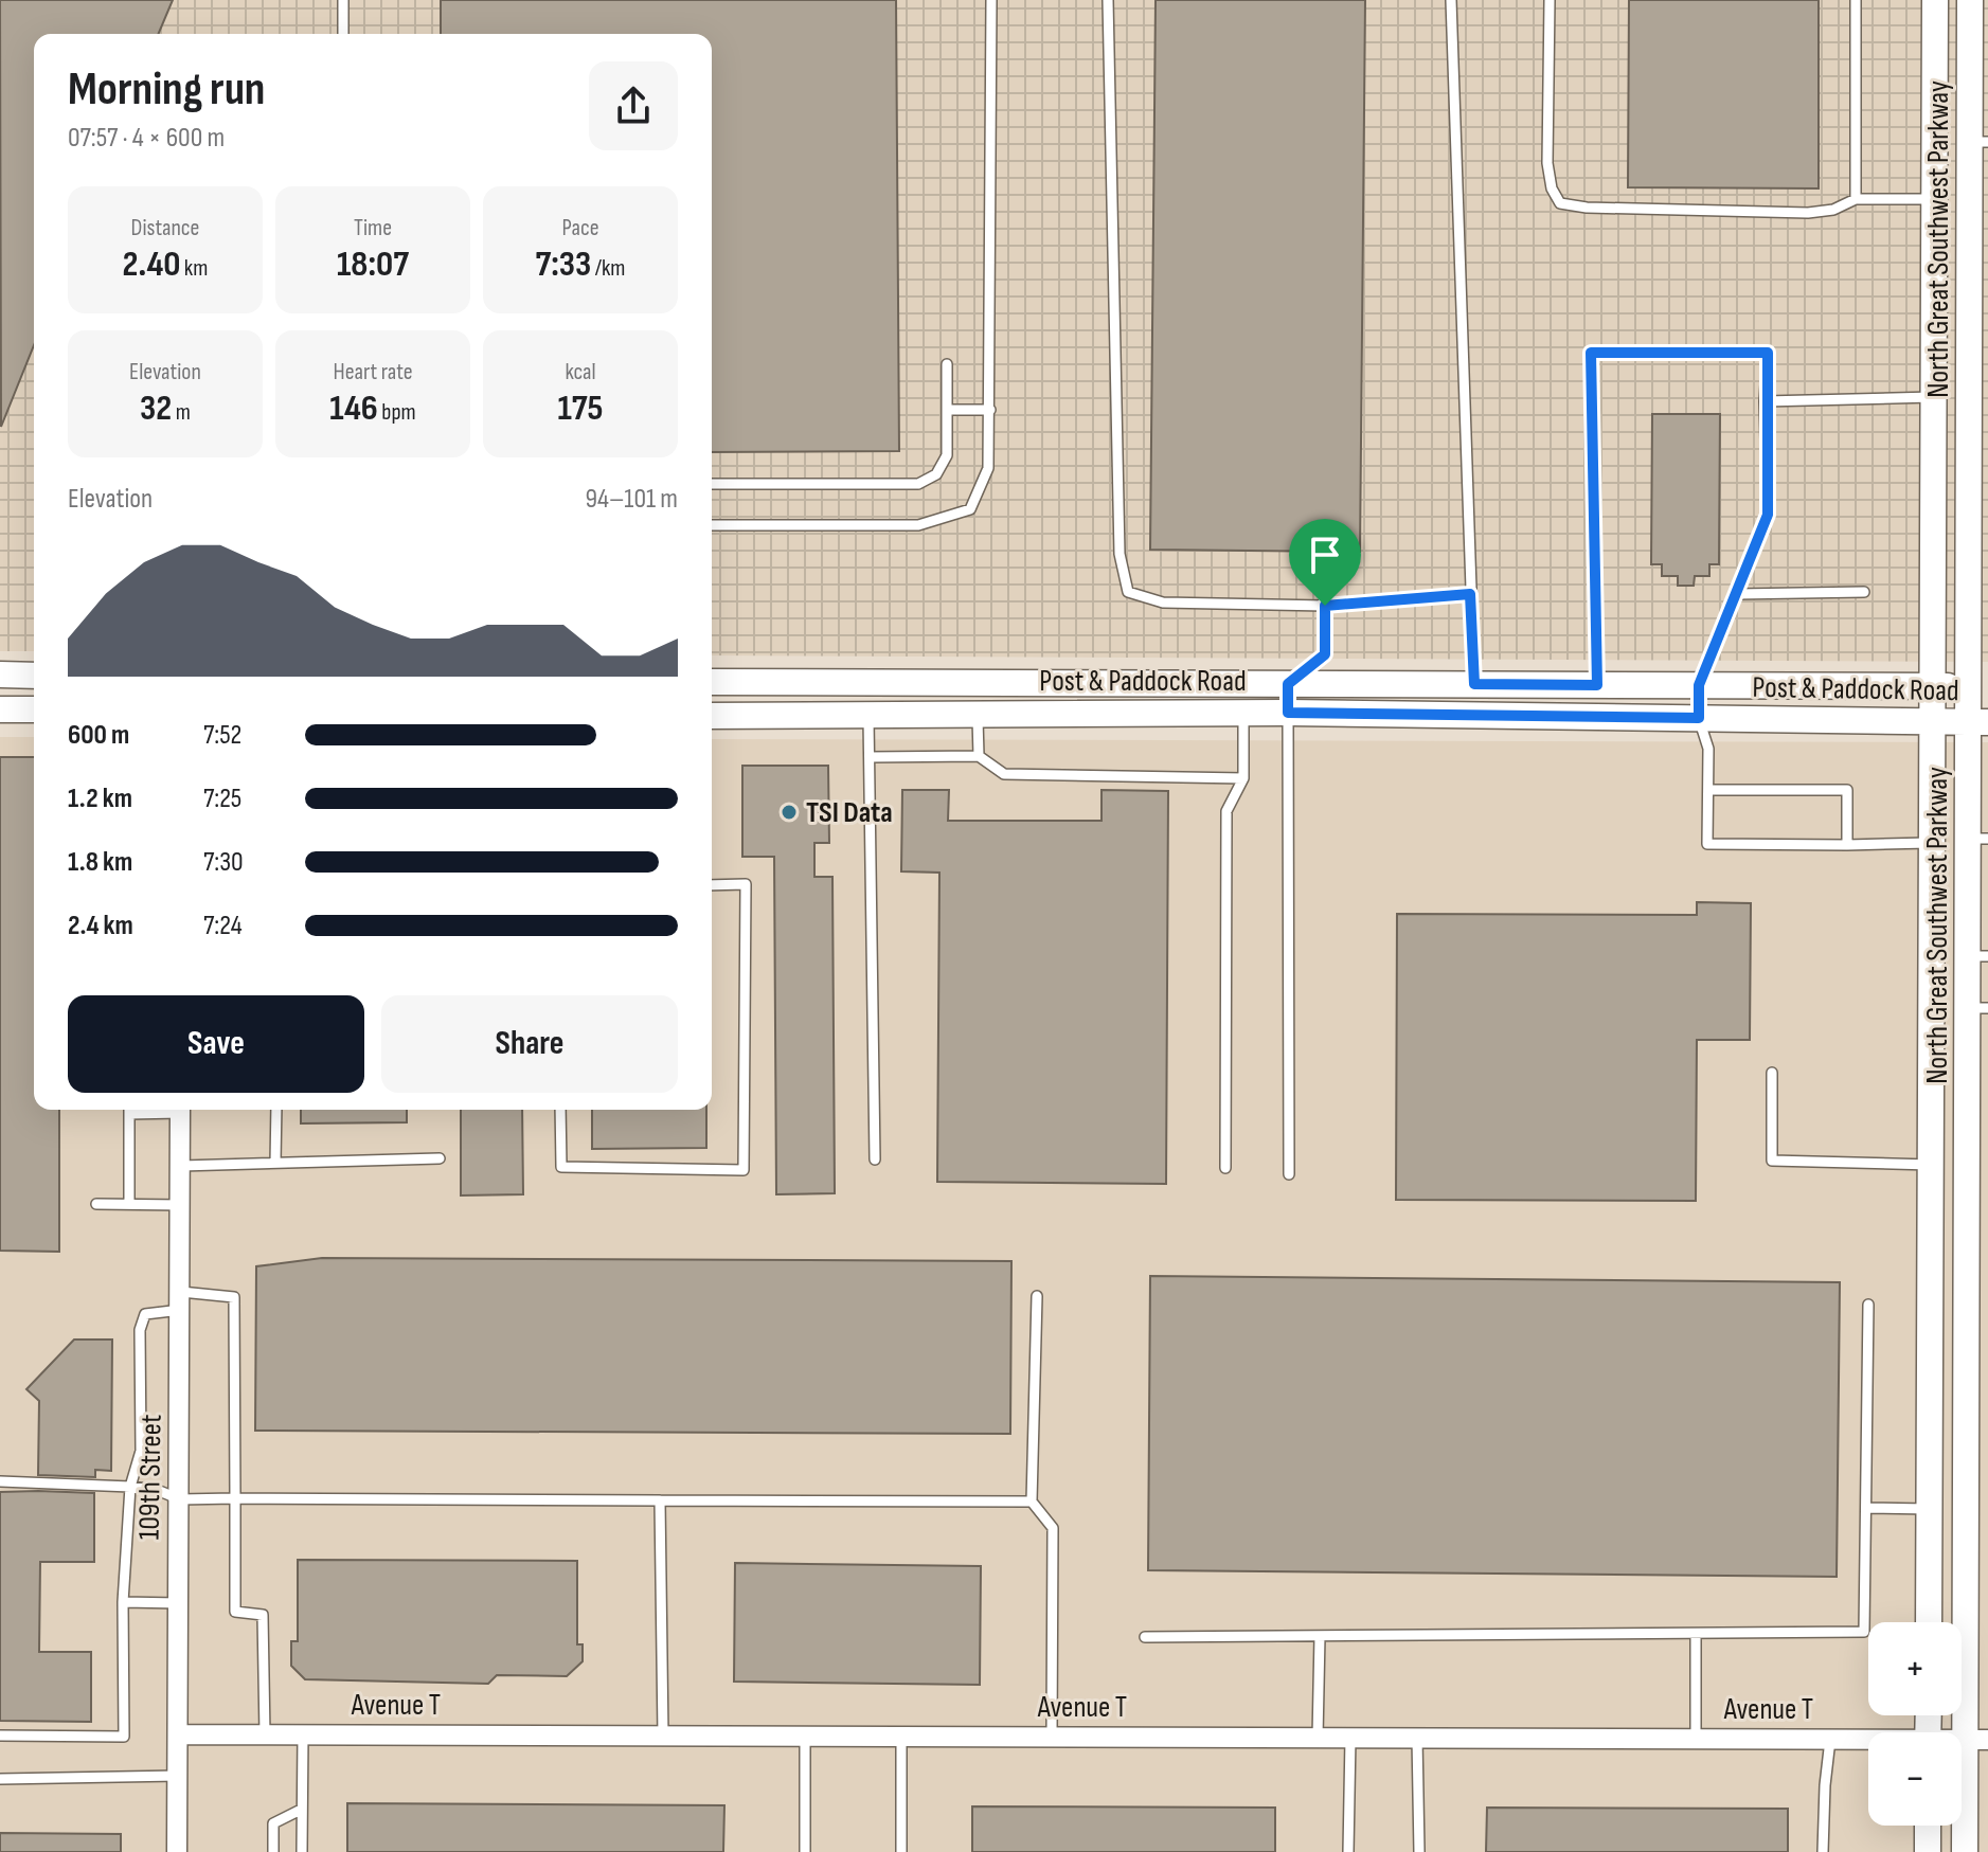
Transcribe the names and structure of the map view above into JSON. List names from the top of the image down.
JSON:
{
  "streets": {
    "street": [
      "North Great Southwest Parkway",
      "Post & Paddock Road",
      "109th Street",
      "Avenue T"
    ]
  },
  "crossings": [
    ["North Great Southwest Parkway", "Post & Paddock Road"],
    ["109th Street", "Avenue T"]
  ],
  "places": ["TSI Data"],
  "page": {
    "heading": ["Morning run", "07:57 · 4 × 600 m"],
    "stats": [
      ["Distance", "2.40 km"],
      ["Time", "18:07"],
      ["Pace", "7:33 /km"],
      ["Elevation", "32 m"],
      ["Heart rate", "146 bpm"],
      ["kcal", "175"]
    ],
    "chart": ["Elevation", "94–101 m"],
    "list": [
      {
        "name": "600 m",
        "note": "7:52"
      },
      {
        "name": "1.2 km",
        "note": "7:25"
      },
      {
        "name": "1.8 km",
        "note": "7:30"
      },
      {
        "name": "2.4 km",
        "note": "7:24"
      }
    ],
    "buttons": ["Save", "Share"],
    "map_buttons": ["+", "−"]
  }
}
